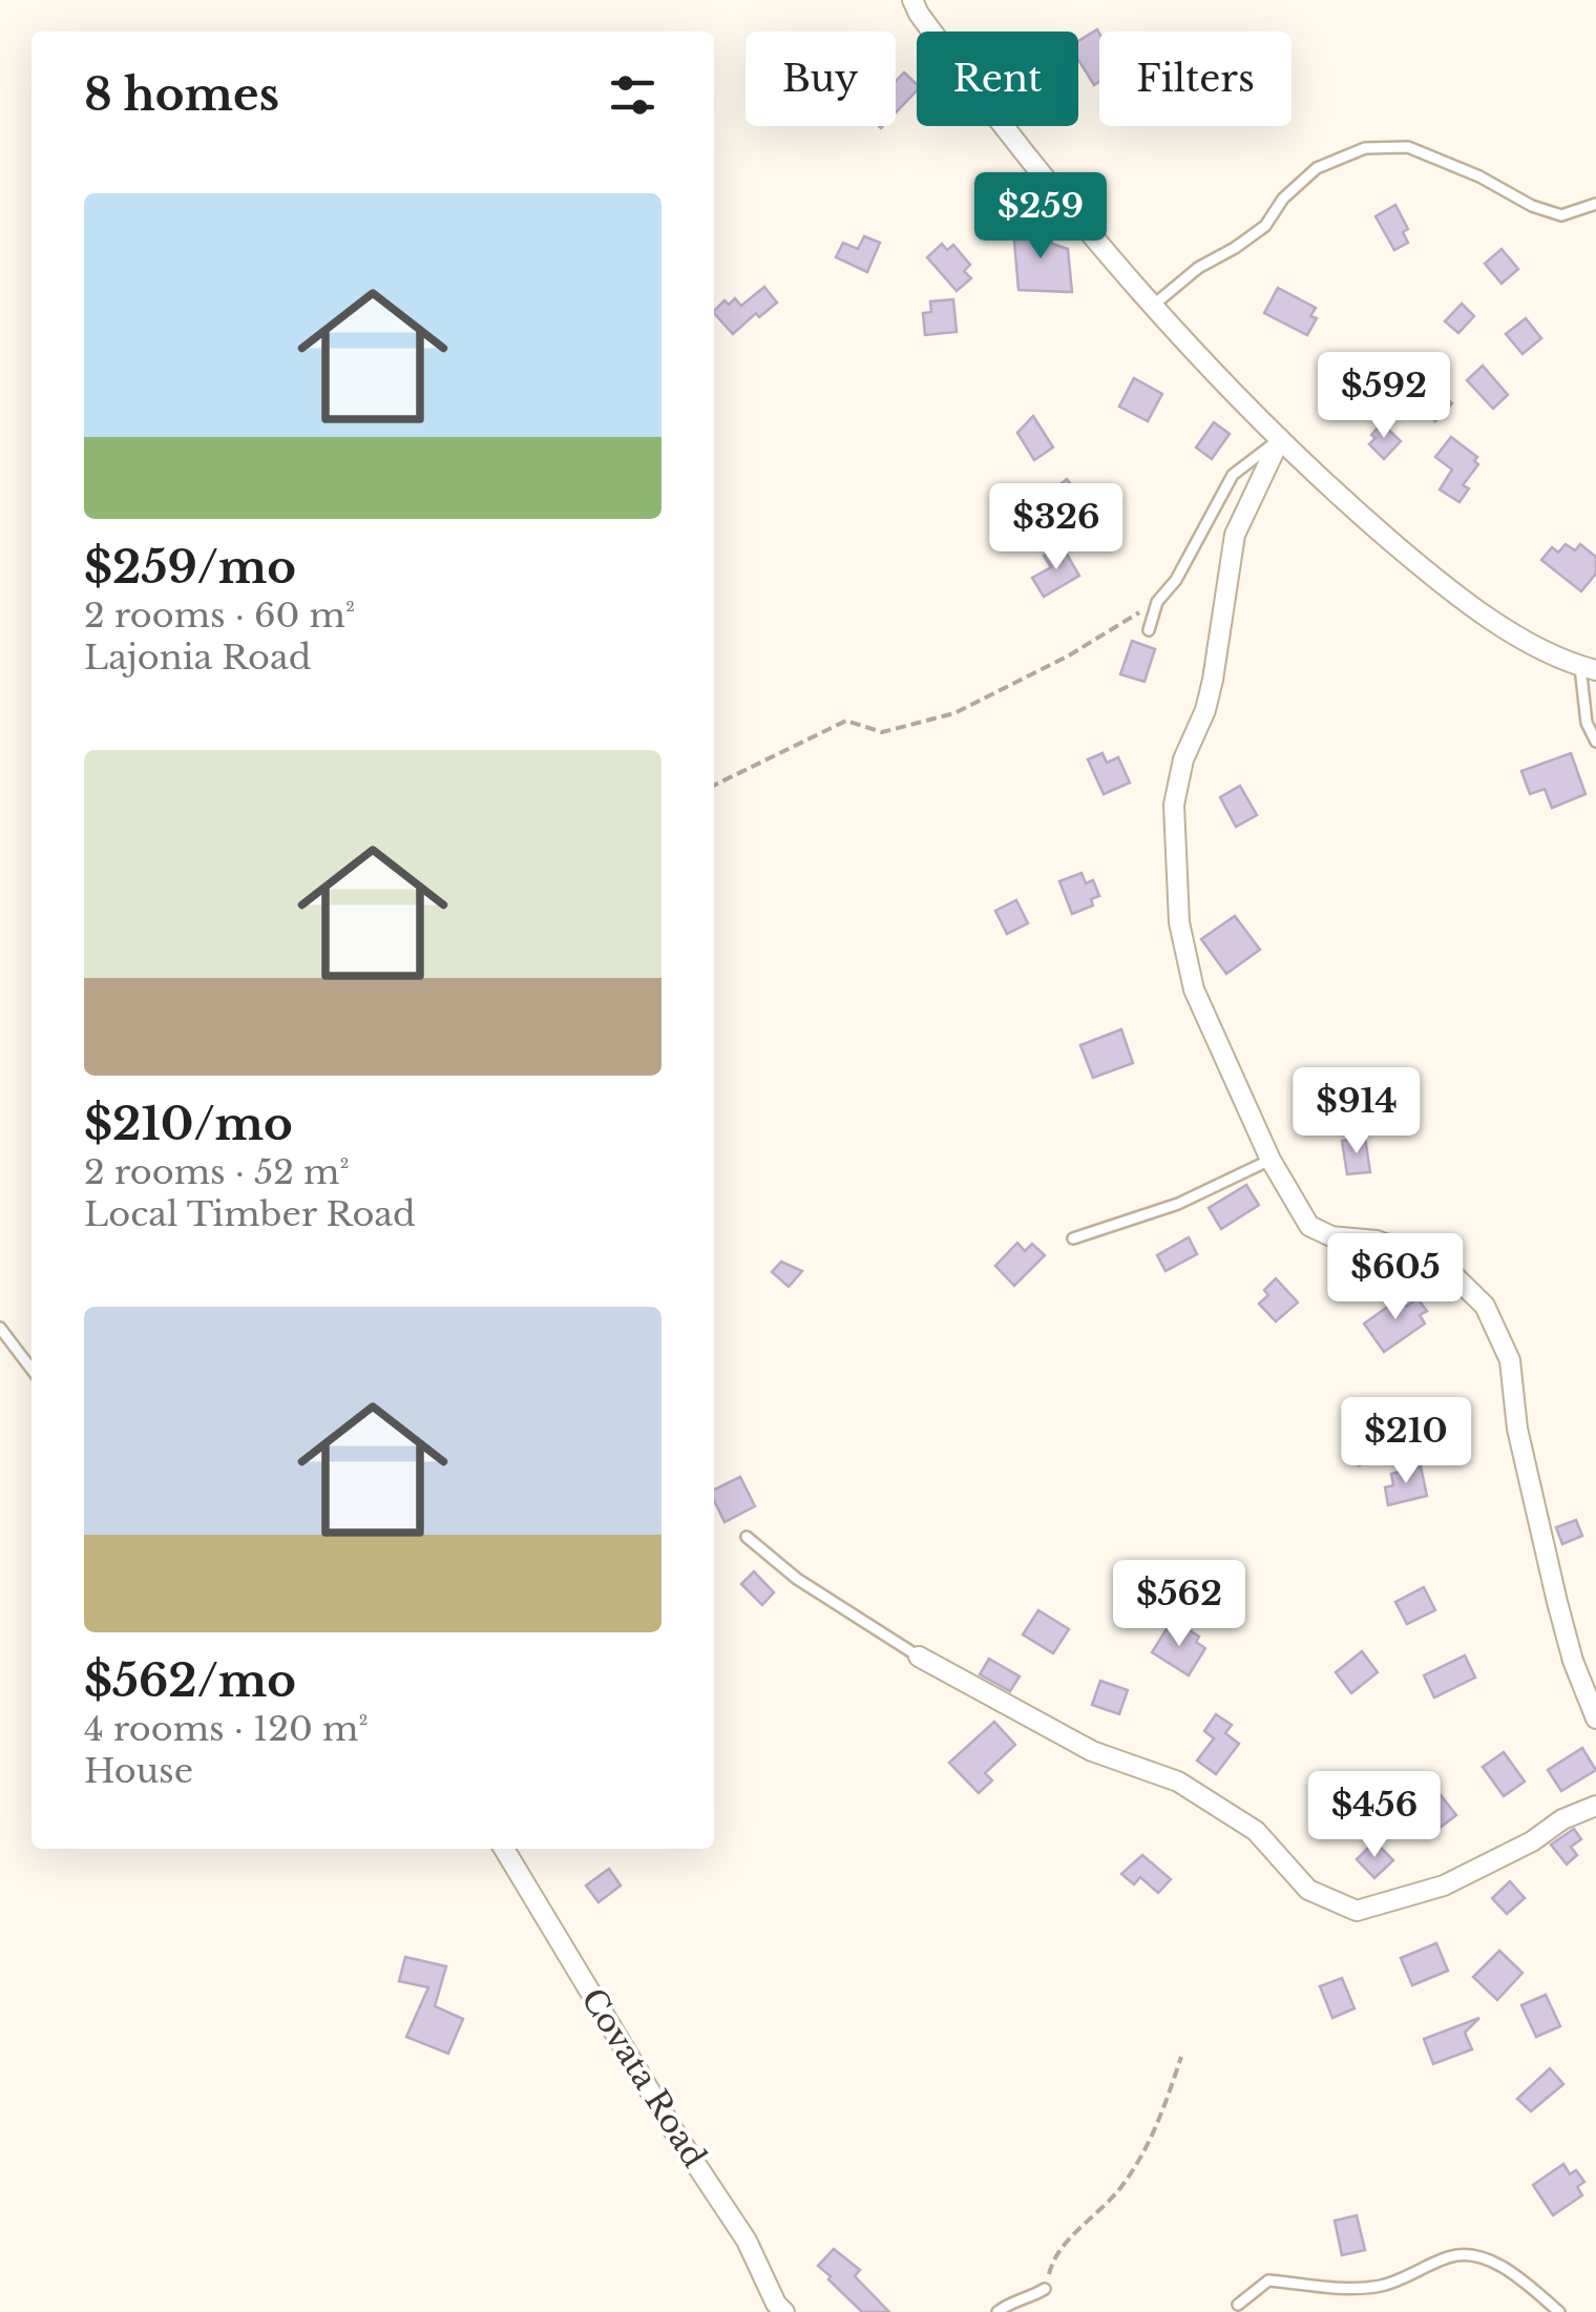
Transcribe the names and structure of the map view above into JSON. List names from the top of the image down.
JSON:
{
  "streets": {
    "street": ["Covata Road"]
  },
  "page": {
    "chip": ["Buy", "Rent", "Filters"],
    "heading": "8 homes",
    "list": [
      {
        "name": "$259/mo",
        "note": "2 rooms · 60 m² · Lajonia Road"
      },
      {
        "name": "$210/mo",
        "note": "2 rooms · 52 m² · Local Timber Road"
      },
      {
        "name": "$562/mo",
        "note": "4 rooms · 120 m² · House"
      }
    ],
    "price": [
      "$259",
      "$592",
      "$326",
      "$914",
      "$605",
      "$210",
      "$562",
      "$456"
    ]
  }
}
